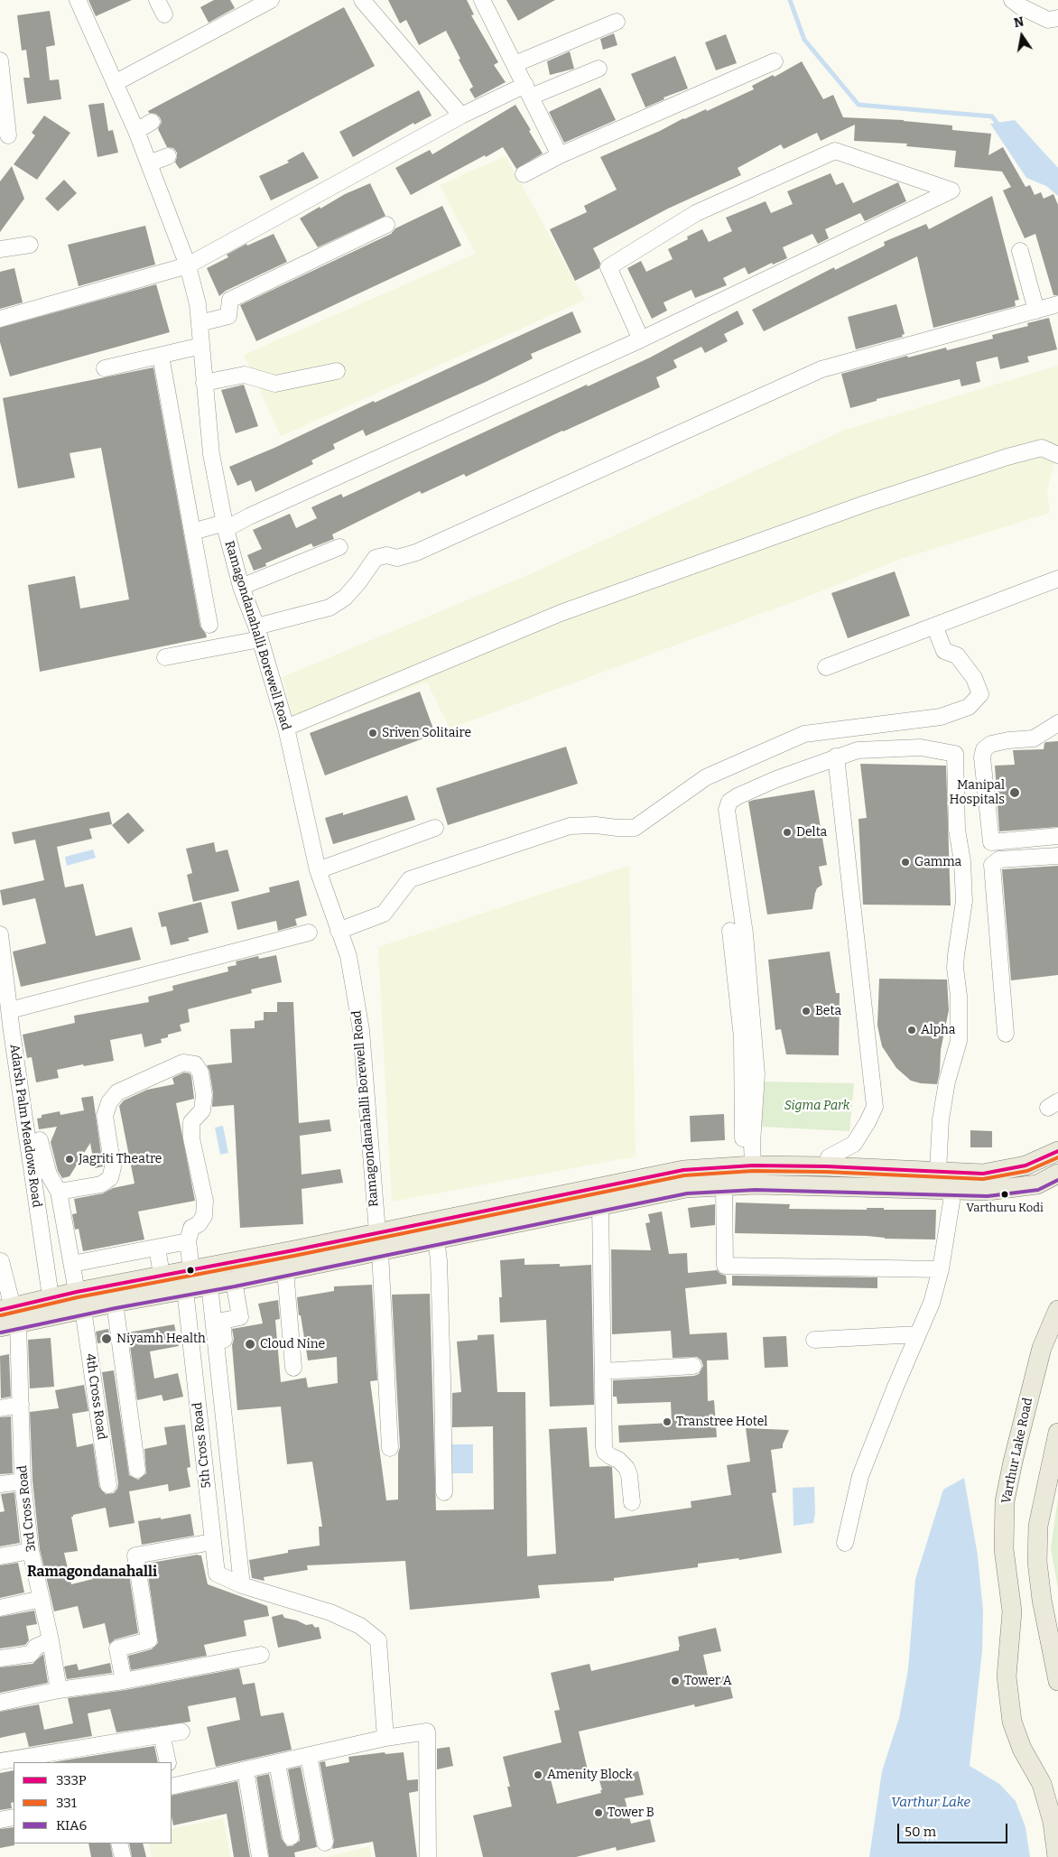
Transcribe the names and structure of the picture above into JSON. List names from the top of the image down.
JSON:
{
  "streets": {
    "main road": ["Varthur Lake Road"],
    "street": [
      "Ramagondanahalli Borewell Road",
      "Adarsh Palm Meadows Road",
      "4th Cross Road",
      "5th Cross Road",
      "3rd Cross Road"
    ]
  },
  "districts": ["Ramagondanahalli"],
  "water": ["Varthur Lake"],
  "parks": ["Sigma Park"],
  "places": [
    "Sriven Solitaire",
    "Manipal Hospitals",
    "Delta",
    "Gamma",
    "Beta",
    "Alpha",
    "Jagriti Theatre",
    "Varthuru Kodi",
    "Niyamh Health",
    "Cloud Nine",
    "Transtree Hotel",
    "Tower A",
    "Amenity Block",
    "Tower B"
  ],
  "lines": ["transit line 333P", "transit line 331", "transit line KIA6"],
  "legend": ["333P", "331", "KIA6"],
  "scale_bar": "50 m",
  "north": "top"
}
